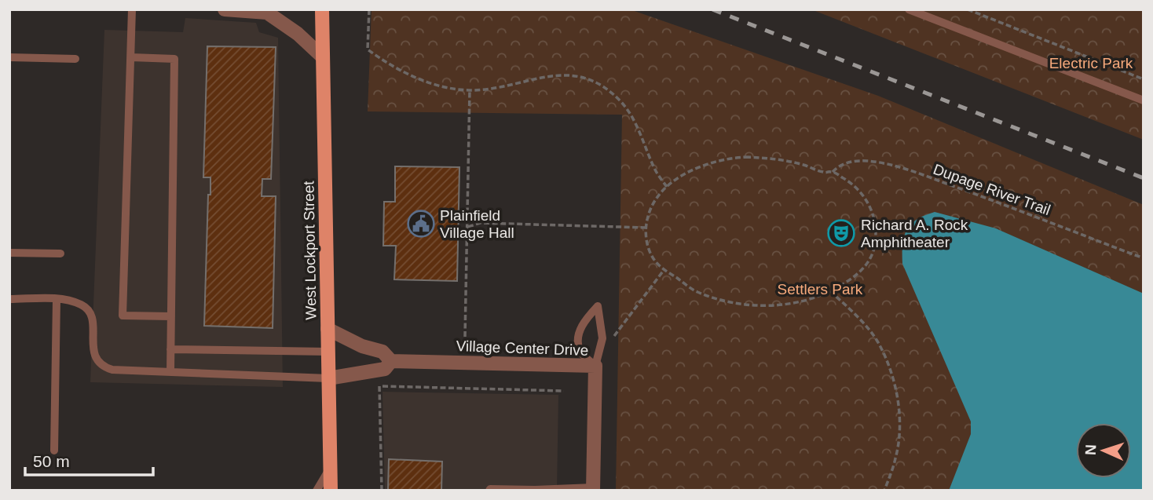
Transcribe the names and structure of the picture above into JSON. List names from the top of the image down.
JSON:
{
  "streets": {
    "main road": ["West Lockport Street"],
    "street": ["Village Center Drive"],
    "path": ["Dupage River Trail"]
  },
  "crossings": [
    ["West Lockport Street", "Village Center Drive"]
  ],
  "parks": ["Electric Park", "Settlers Park"],
  "places": {
    "public building": ["Plainfield Village Hall"],
    "theatre": ["Richard A. Rock Amphitheater"]
  },
  "scale_bar": "50 m",
  "north": "left"
}
